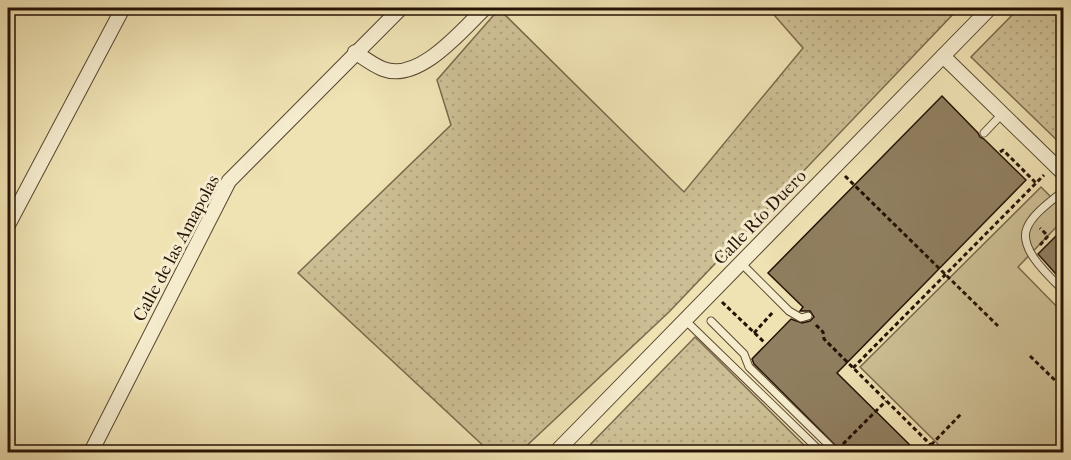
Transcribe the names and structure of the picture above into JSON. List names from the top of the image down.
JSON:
{
  "streets": {
    "street": ["Calle Río Duero", "Calle de las Amapolas"]
  }
}
